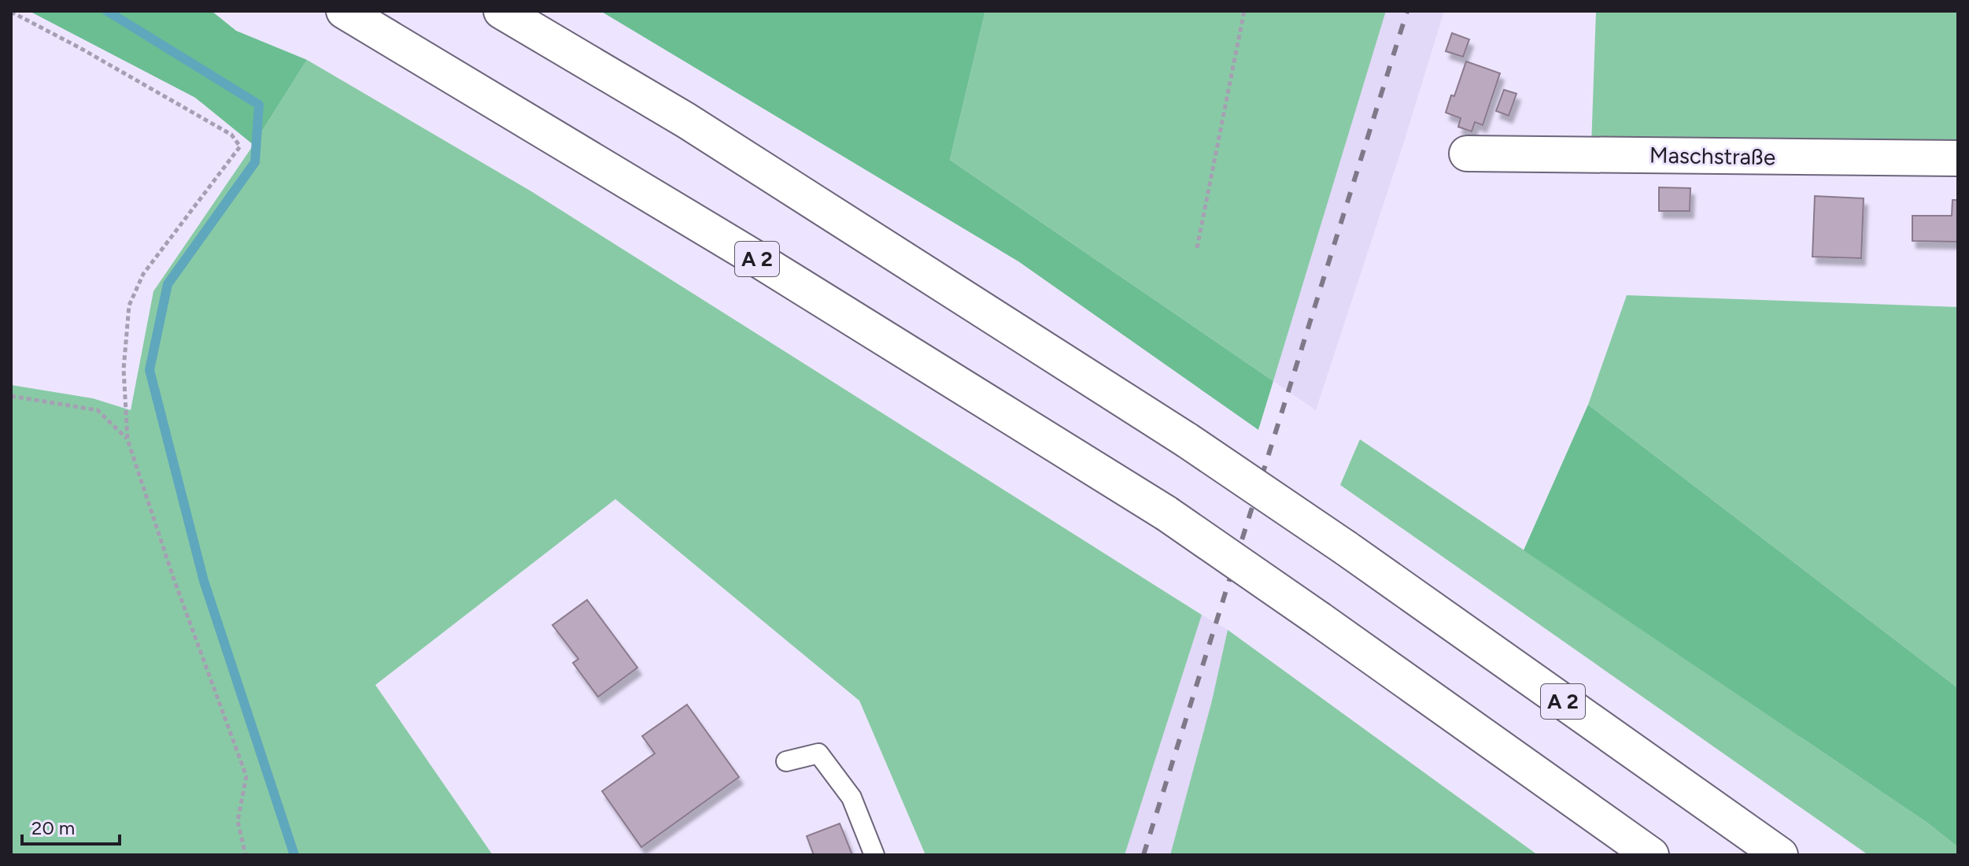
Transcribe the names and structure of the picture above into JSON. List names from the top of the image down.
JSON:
{
  "streets": {
    "main road": ["Maschstraße", "A 2"]
  },
  "scale_bar": "20 m"
}
